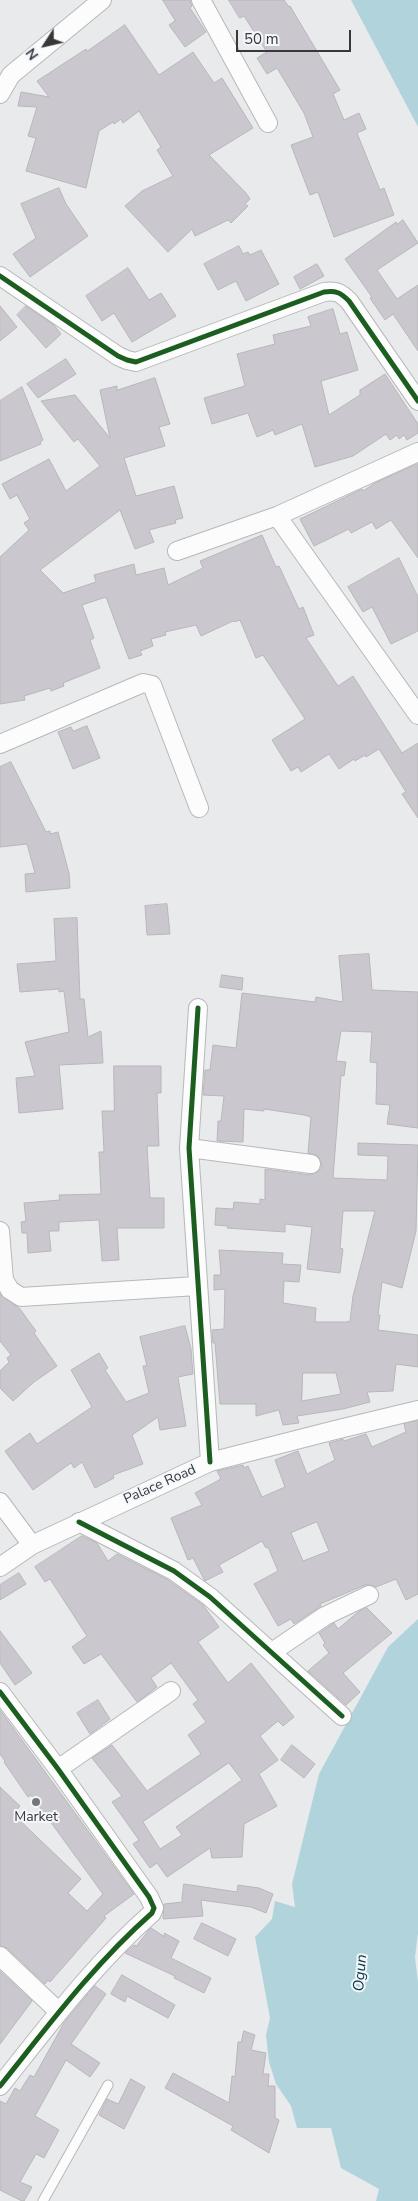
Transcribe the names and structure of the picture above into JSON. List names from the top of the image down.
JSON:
{
  "streets": {
    "street": ["Palace Road"]
  },
  "water": ["Ogun"],
  "places": ["Market"],
  "scale_bar": "50 m",
  "north": "bottom left"
}
